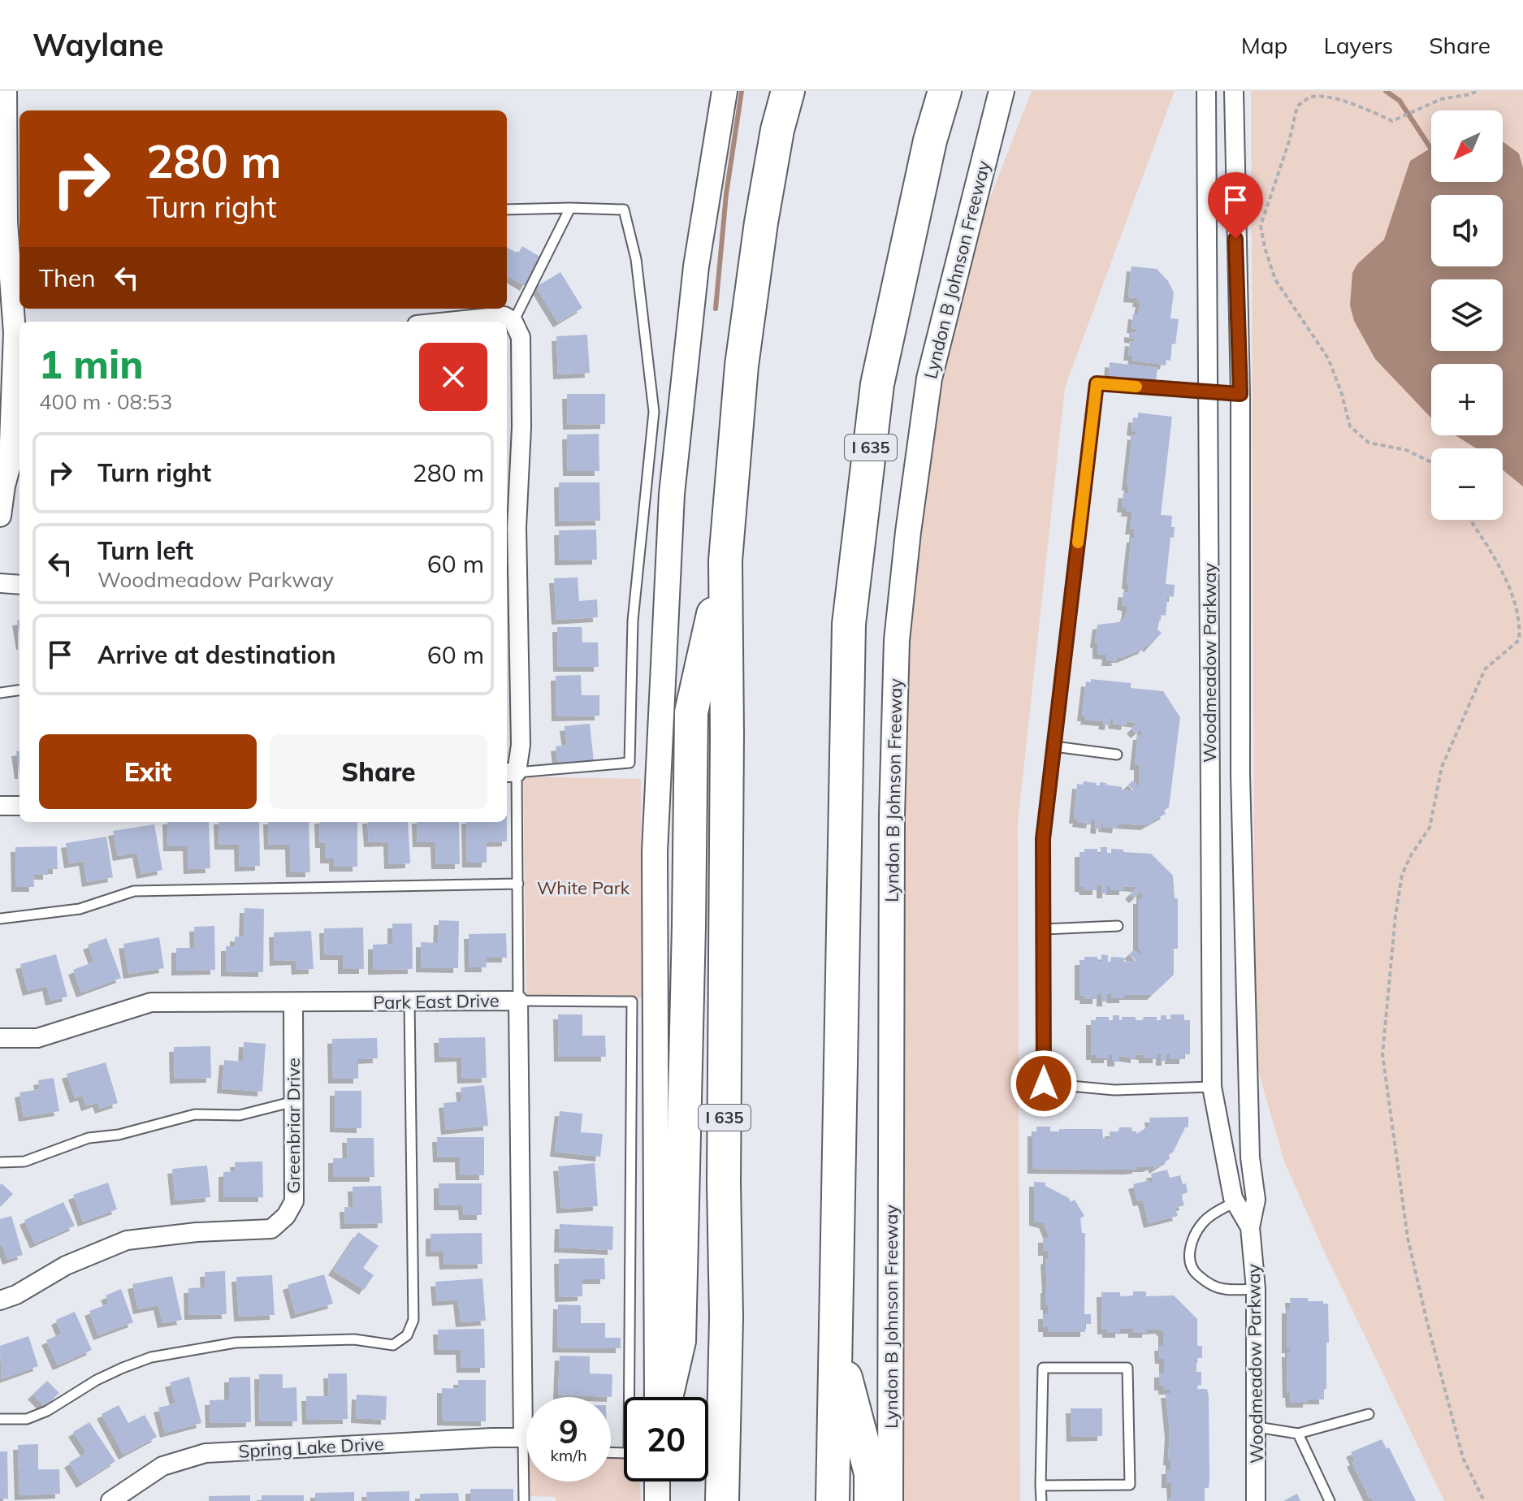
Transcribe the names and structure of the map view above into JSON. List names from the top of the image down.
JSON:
{
  "streets": {
    "highway": ["I 635"],
    "main road": ["Lyndon B Johnson Freeway"],
    "street": [
      "Woodmeadow Parkway",
      "Park East Drive",
      "Greenbriar Drive",
      "Spring Lake Drive"
    ]
  },
  "crossings": [
    ["Park East Drive", "Greenbriar Drive"],
    ["Park East Drive", "Spring Lake Drive"]
  ],
  "parks": ["White Park"],
  "north": "bottom left",
  "page": {
    "header": "Waylane",
    "nav": ["Map", "Layers", "Share"],
    "map_buttons": ["+", "−"],
    "turn": ["280 m", "Turn right"],
    "then": "Then",
    "heading": ["1 min", "400 m · 08:53"],
    "list": [
      {
        "name": "Turn right",
        "value": "280 m"
      },
      {
        "name": "Turn left",
        "note": "Woodmeadow Parkway",
        "value": "60 m"
      },
      {
        "name": "Arrive at destination",
        "value": "60 m"
      }
    ],
    "buttons": ["Exit", "Share"],
    "speed": "9 km/h",
    "limit": "20"
  }
}
